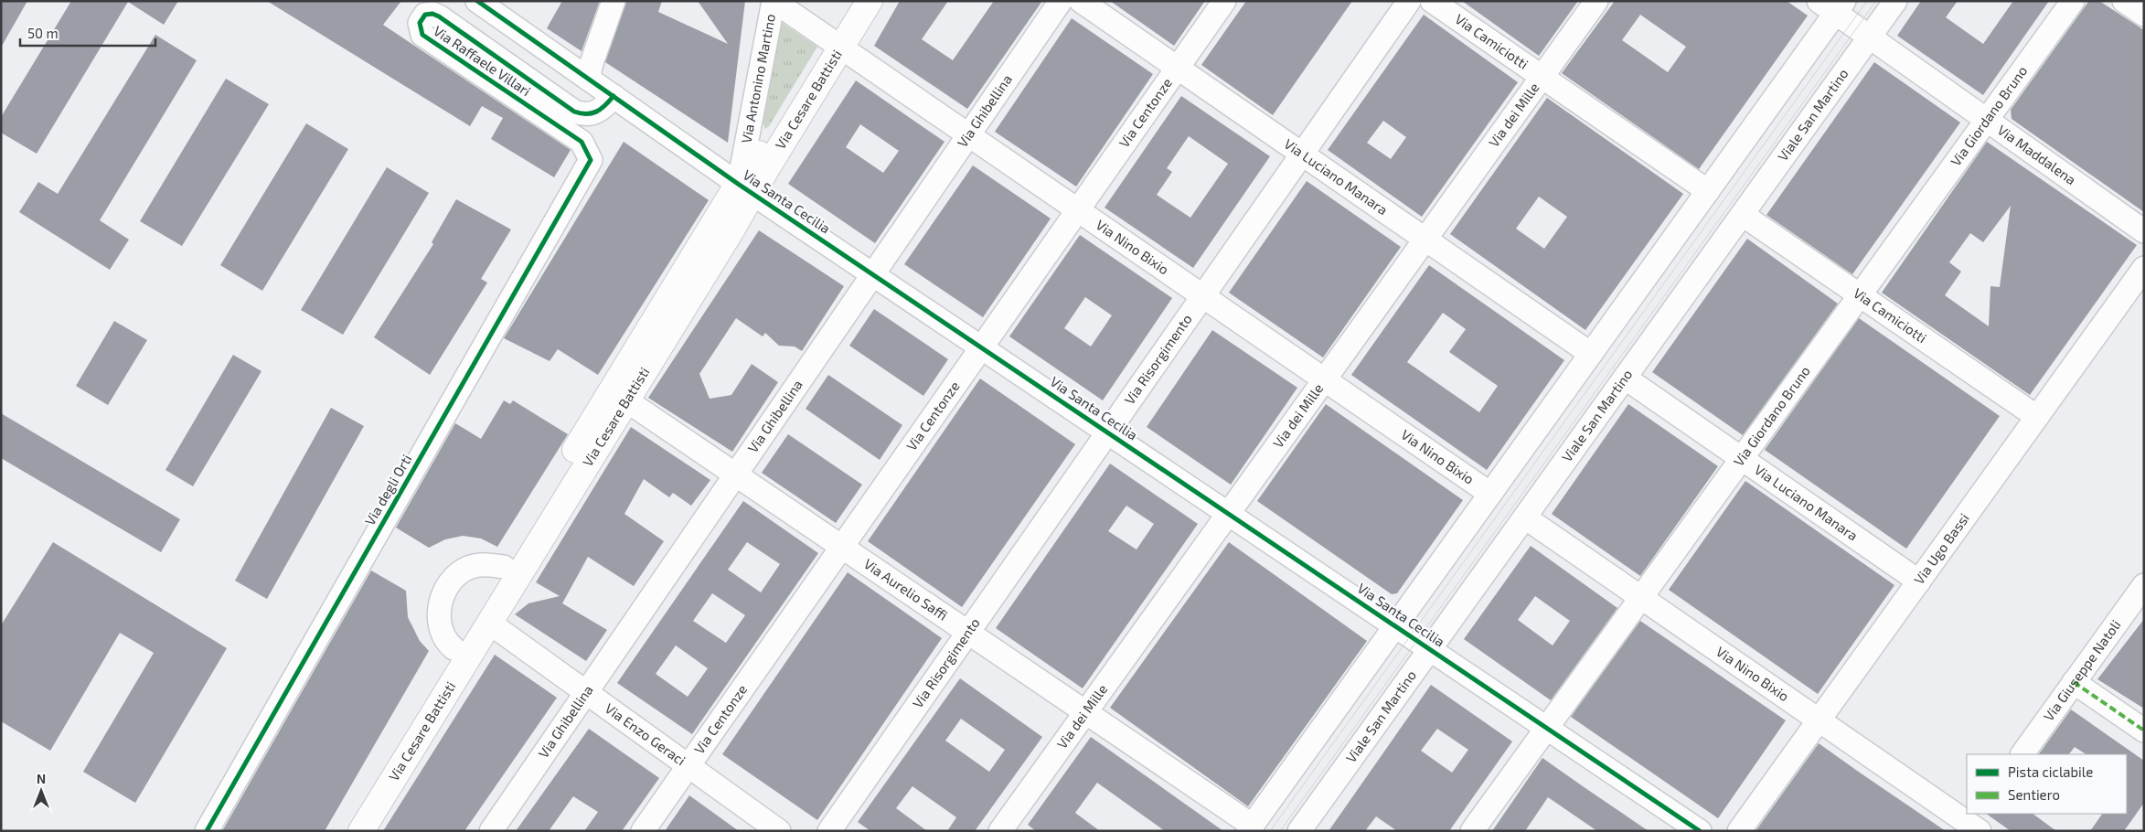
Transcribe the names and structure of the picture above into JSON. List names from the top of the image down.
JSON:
{
  "streets": {
    "main road": ["Via Cesare Battisti"],
    "street": [
      "Via Camiciotti",
      "Via Raffaele Villari",
      "Via Antonino Martino",
      "Via Ghibellina",
      "Via Centonze",
      "Via dei Mille",
      "Viale San Martino",
      "Via Giordano Bruno",
      "Via Maddalena",
      "Via Luciano Manara",
      "Via Santa Cecilia",
      "Via Nino Bixio",
      "Via Risorgimento",
      "Via degli Orti",
      "Via Ugo Bassi",
      "Via Aurelio Saffi",
      "Via Giuseppe Natoli",
      "Via Enzo Geraci"
    ]
  },
  "crossings": [
    ["Via Camiciotti", "Via dei Mille"],
    ["Via Camiciotti", "Viale San Martino"],
    ["Via Camiciotti", "Via Giordano Bruno"],
    ["Via Camiciotti", "Via Ugo Bassi"],
    ["Via Raffaele Villari", "Via Santa Cecilia"],
    ["Via Raffaele Villari", "Via degli Orti"],
    ["Via Antonino Martino", "Via Cesare Battisti"],
    ["Via Antonino Martino", "Via Santa Cecilia"],
    ["Via Antonino Martino", "Via Nino Bixio"],
    ["Via Cesare Battisti", "Via Santa Cecilia"],
    ["Via Cesare Battisti", "Via Nino Bixio"],
    ["Via Cesare Battisti", "Via Aurelio Saffi"],
    ["Via Cesare Battisti", "Via Enzo Geraci"],
    ["Via Ghibellina", "Via Santa Cecilia"],
    ["Via Ghibellina", "Via Nino Bixio"],
    ["Via Ghibellina", "Via Aurelio Saffi"],
    ["Via Ghibellina", "Via Enzo Geraci"],
    ["Via Centonze", "Via Luciano Manara"],
    ["Via Centonze", "Via Santa Cecilia"],
    ["Via Centonze", "Via Nino Bixio"],
    ["Via Centonze", "Via Aurelio Saffi"],
    ["Via Centonze", "Via Enzo Geraci"],
    ["Via dei Mille", "Via Luciano Manara"],
    ["Via dei Mille", "Via Santa Cecilia"],
    ["Via dei Mille", "Via Nino Bixio"],
    ["Via dei Mille", "Via Aurelio Saffi"],
    ["Viale San Martino", "Via Maddalena"],
    ["Viale San Martino", "Via Luciano Manara"],
    ["Viale San Martino", "Via Santa Cecilia"],
    ["Viale San Martino", "Via Nino Bixio"],
    ["Via Giordano Bruno", "Via Maddalena"],
    ["Via Giordano Bruno", "Via Luciano Manara"],
    ["Via Giordano Bruno", "Via Santa Cecilia"],
    ["Via Giordano Bruno", "Via Nino Bixio"],
    ["Via Luciano Manara", "Via Risorgimento"],
    ["Via Luciano Manara", "Via Ugo Bassi"],
    ["Via Santa Cecilia", "Via Risorgimento"],
    ["Via Nino Bixio", "Via Risorgimento"],
    ["Via Nino Bixio", "Via Ugo Bassi"],
    ["Via Risorgimento", "Via Aurelio Saffi"]
  ],
  "legend": ["Pista ciclabile", "Sentiero"],
  "scale_bar": "50 m",
  "north": "top"
}
